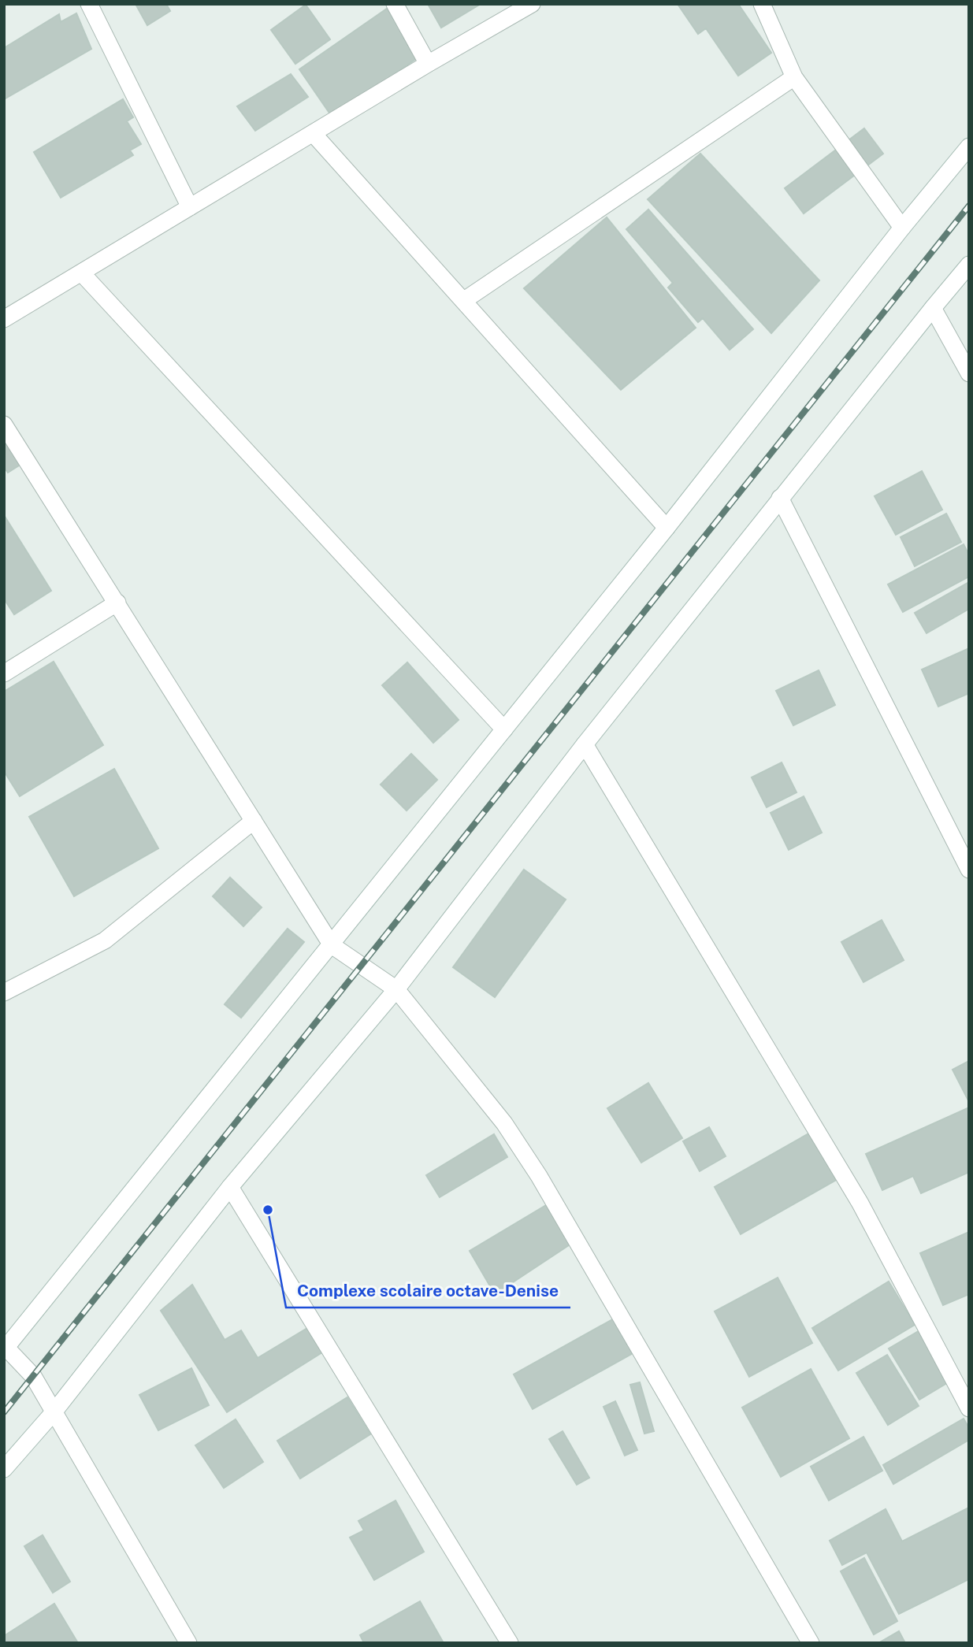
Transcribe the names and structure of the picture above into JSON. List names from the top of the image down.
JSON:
{
  "places": ["Complexe scolaire octave-Denise"]
}
